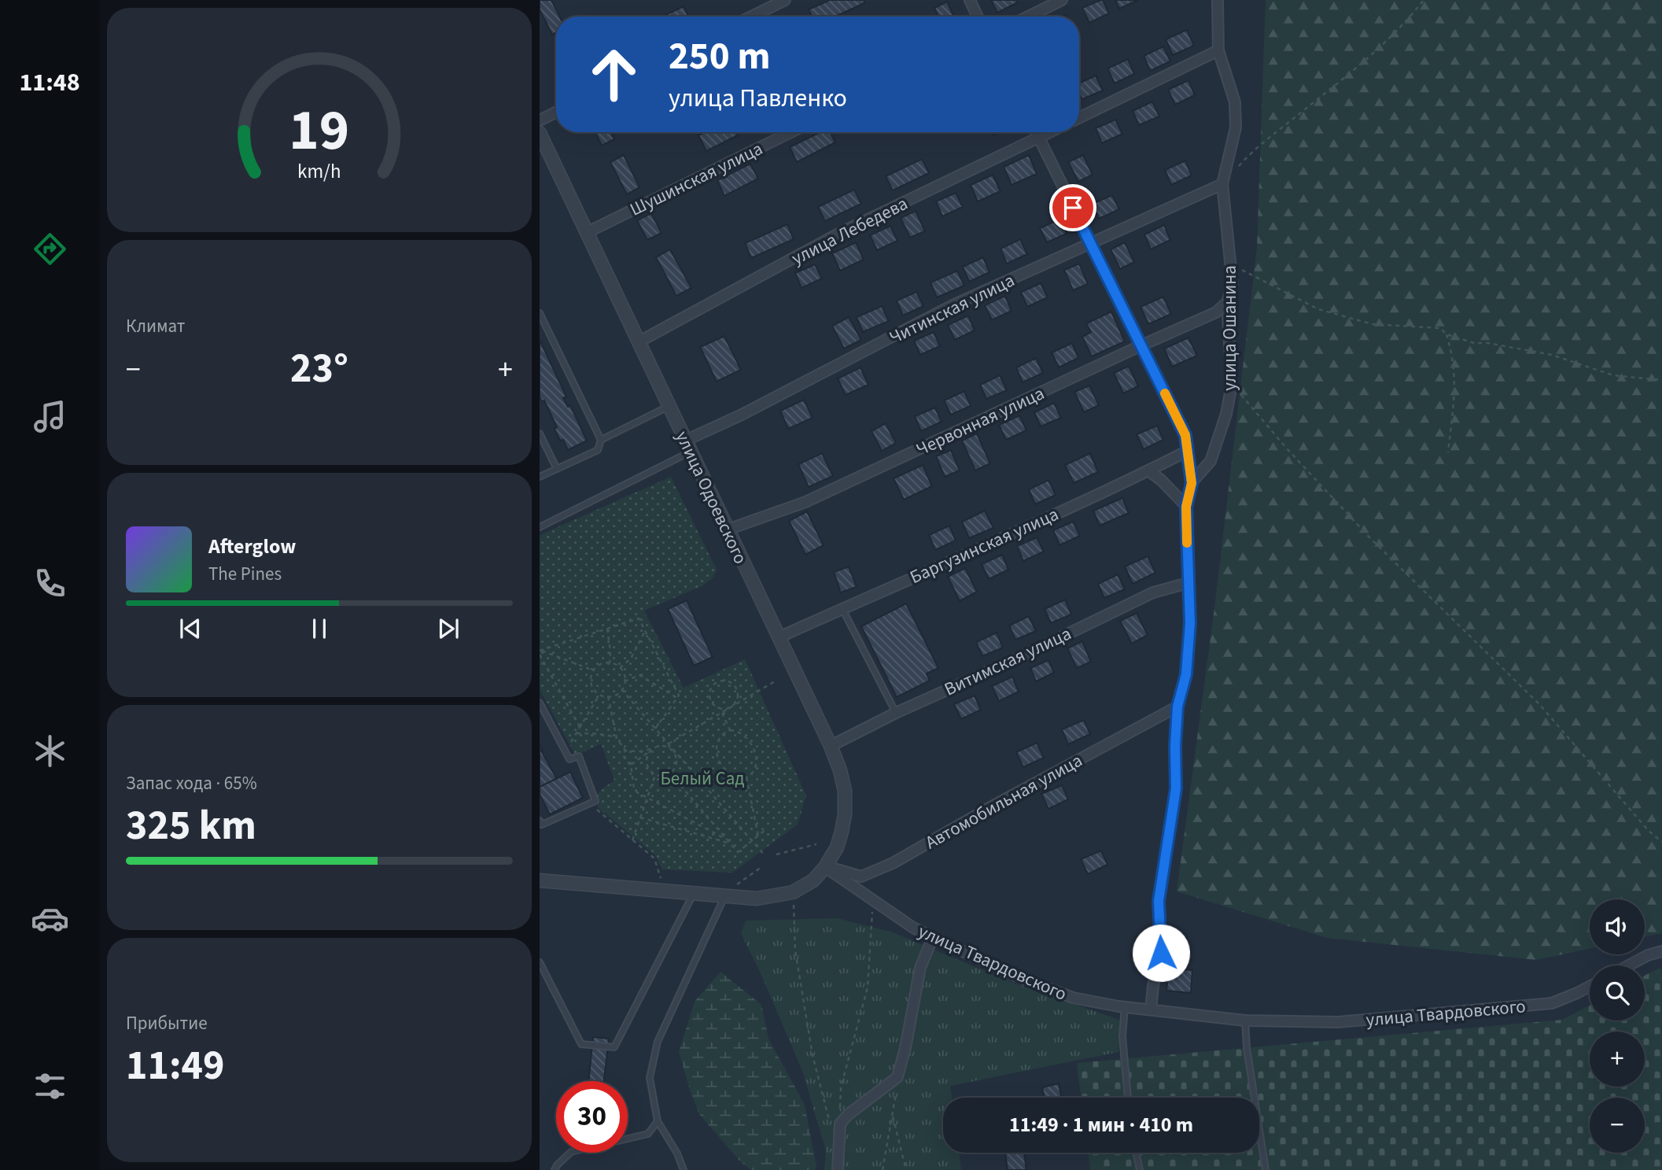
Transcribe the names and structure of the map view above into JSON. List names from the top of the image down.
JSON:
{
  "streets": {
    "street": [
      "Шушинская улица",
      "улица Лебедева",
      "Читинская улица",
      "улица Ошанина",
      "Червонная улица",
      "улица Одоевского",
      "Баргузинская улица",
      "Витимская улица",
      "Автомобильная улица",
      "улица Твардовского"
    ]
  },
  "crossings": [
    ["Шушинская улица", "улица Одоевского"],
    ["улица Лебедева", "улица Одоевского"],
    ["Читинская улица", "улица Ошанина"],
    ["Читинская улица", "улица Одоевского"],
    ["улица Ошанина", "Червонная улица"],
    ["улица Ошанина", "Витимская улица"],
    ["улица Ошанина", "Автомобильная улица"],
    ["улица Ошанина", "улица Твардовского"],
    ["Червонная улица", "улица Одоевского"],
    ["улица Одоевского", "Баргузинская улица"],
    ["улица Одоевского", "Витимская улица"],
    ["улица Одоевского", "Автомобильная улица"],
    ["улица Одоевского", "улица Твардовского"],
    ["Автомобильная улица", "улица Твардовского"]
  ],
  "parks": ["Белый Сад"],
  "page": {
    "tabs": "11:48",
    "turn": ["250 m", "улица Павленко"],
    "tile": [
      "Климат",
      ["Запас хода · 65%", "325 km"],
      ["Прибытие", "11:49"]
    ],
    "heat": ["−", "23°", "+"],
    "song": ["Afterglow", "The Pines"],
    "map_buttons": ["+", "−"],
    "limit": "30",
    "trip": "11:49 · 1 мин · 410 m",
    "gauge": ["19", "km/h"]
  }
}
